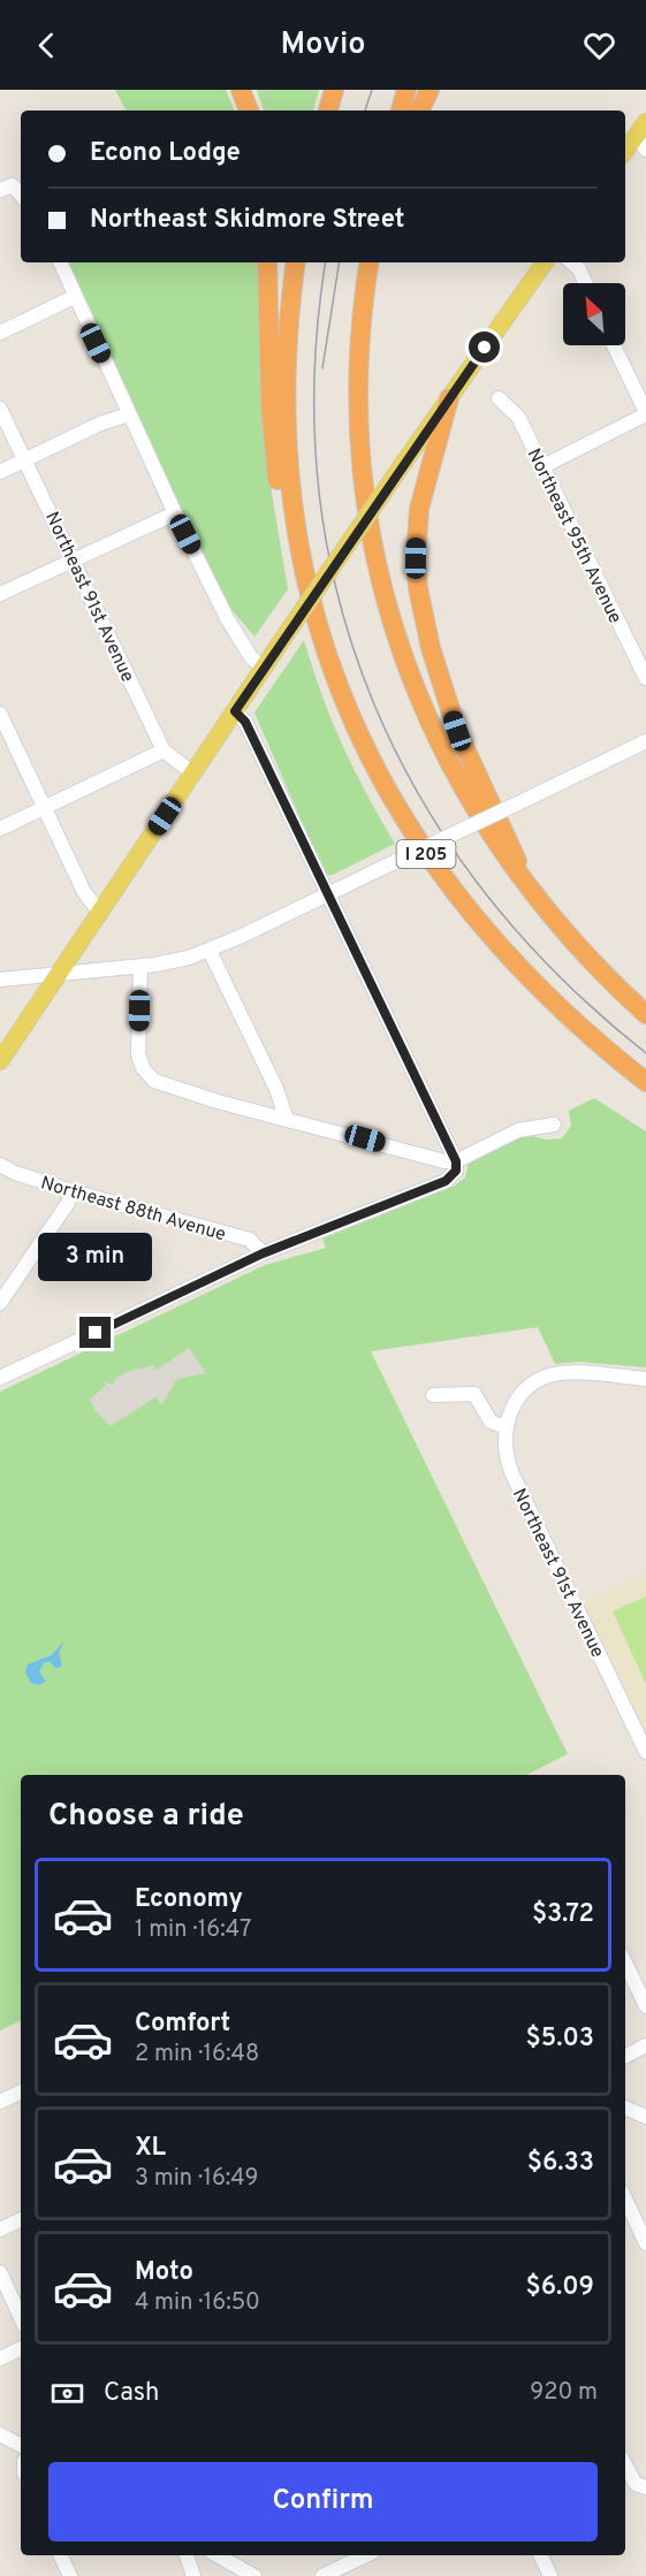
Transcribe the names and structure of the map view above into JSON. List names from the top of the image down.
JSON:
{
  "streets": {
    "highway": ["I 205"],
    "street": ["Northeast 95th Avenue", "Northeast 91st Avenue", "Northeast 88th Avenue"]
  },
  "north": "top left",
  "page": {
    "header": "Movio",
    "banner": ["Econo Lodge", "Northeast Skidmore Street"],
    "bubble": "3 min",
    "heading": "Choose a ride",
    "list": [
      {
        "name": "Economy",
        "note": "1 min · 16:47",
        "value": "$3.72"
      },
      {
        "name": "Comfort",
        "note": "2 min · 16:48",
        "value": "$5.03"
      },
      {
        "name": "XL",
        "note": "3 min · 16:49",
        "value": "$6.33"
      },
      {
        "name": "Moto",
        "note": "4 min · 16:50",
        "value": "$6.09"
      }
    ],
    "pay": ["Cash", "920 m"],
    "buttons": "Confirm"
  }
}
